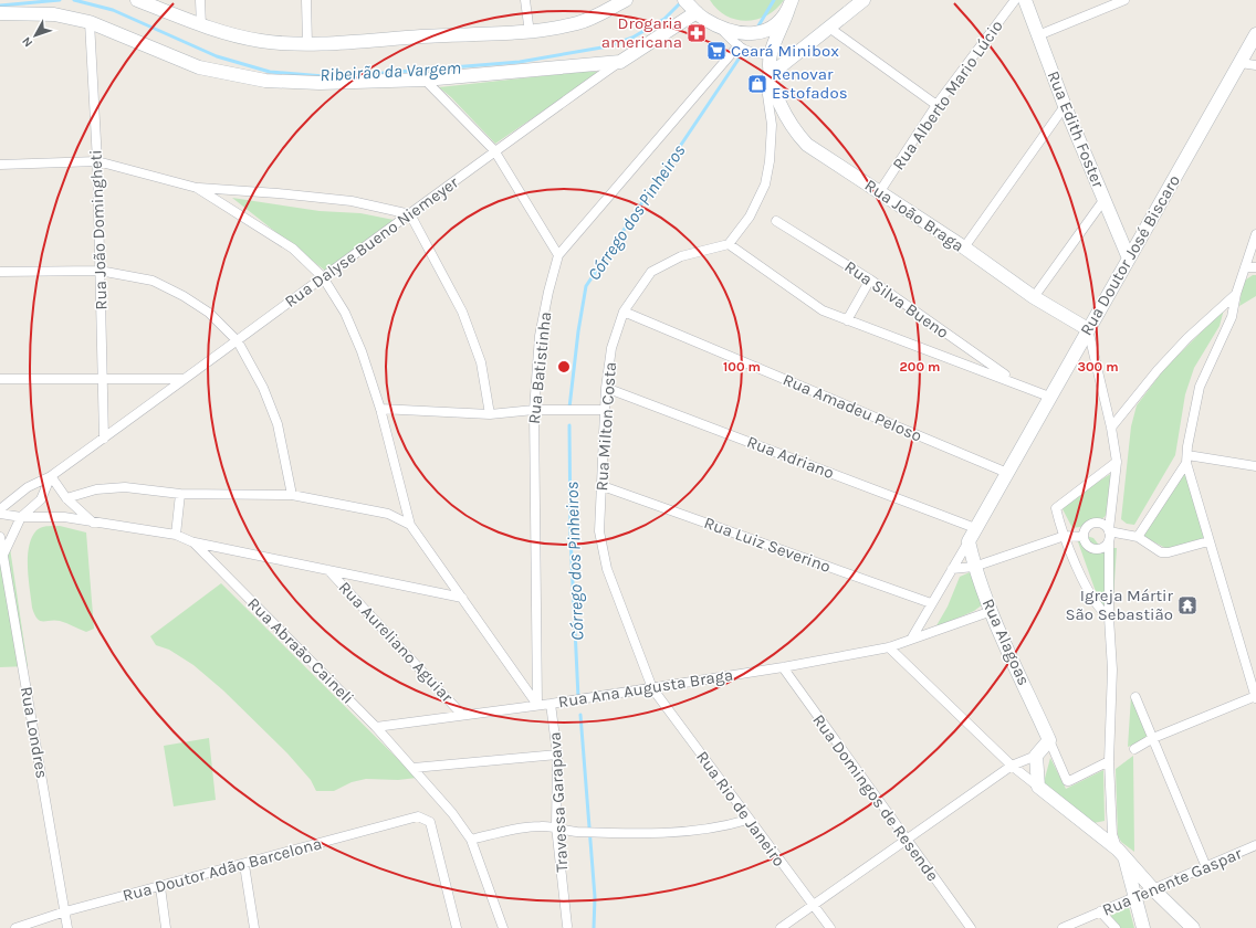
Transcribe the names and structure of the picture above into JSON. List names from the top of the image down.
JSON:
{
  "streets": {
    "street": [
      "Rua Alberto Mario Lúcio",
      "Rua Edith Foster",
      "Rua João Braga",
      "Rua João Domingheti",
      "Rua Dalyse Bueno Niemeyer",
      "Rua Doutor José Biscaro",
      "Rua Silva Bueno",
      "Rua Batistinha",
      "Rua Amadeu Peloso",
      "Rua Milton Costa",
      "Rua Adriano",
      "Rua Luiz Severino",
      "Rua Aureliano Aguiar",
      "Rua Alagoas",
      "Rua Abraão Caineli",
      "Rua Ana Augusta Braga",
      "Rua Londres",
      "Rua Domingos de Resende",
      "Travessa Garapava",
      "Rua Rio de Janeiro",
      "Rua Doutor Adão Barcelona",
      "Rua Tenente Gaspar"
    ]
  },
  "crossings": [
    ["Rua Alberto Mario Lúcio", "Rua João Braga"],
    ["Rua Edith Foster", "Rua Doutor José Biscaro"],
    ["Rua João Braga", "Rua Doutor José Biscaro"],
    ["Rua João Domingheti", "Rua Dalyse Bueno Niemeyer"],
    ["Rua Doutor José Biscaro", "Rua Amadeu Peloso"],
    ["Rua Doutor José Biscaro", "Rua Adriano"],
    ["Rua Doutor José Biscaro", "Rua Luiz Severino"],
    ["Rua Doutor José Biscaro", "Rua Alagoas"],
    ["Rua Doutor José Biscaro", "Rua Ana Augusta Braga"],
    ["Rua Batistinha", "Rua Ana Augusta Braga"],
    ["Rua Amadeu Peloso", "Rua Milton Costa"],
    ["Rua Milton Costa", "Rua Adriano"],
    ["Rua Milton Costa", "Rua Luiz Severino"],
    ["Rua Milton Costa", "Rua Ana Augusta Braga"],
    ["Rua Milton Costa", "Rua Rio de Janeiro"],
    ["Rua Aureliano Aguiar", "Rua Ana Augusta Braga"],
    ["Rua Alagoas", "Rua Ana Augusta Braga"],
    ["Rua Abraão Caineli", "Rua Ana Augusta Braga"],
    ["Rua Ana Augusta Braga", "Rua Domingos de Resende"],
    ["Rua Ana Augusta Braga", "Travessa Garapava"],
    ["Rua Ana Augusta Braga", "Rua Rio de Janeiro"],
    ["Rua Londres", "Rua Doutor Adão Barcelona"]
  ],
  "water": ["Ribeirão da Vargem", "Córrego dos Pinheiros"],
  "places": {
    "pharmacy": ["Drogaria americana"],
    "supermarket": ["Ceará Minibox"],
    "shop": ["Renovar Estofados"],
    "temple": ["Igreja Mártir São Sebastião"]
  },
  "north": "bottom left",
  "rings": ["100 m", "200 m", "300 m"]
}
